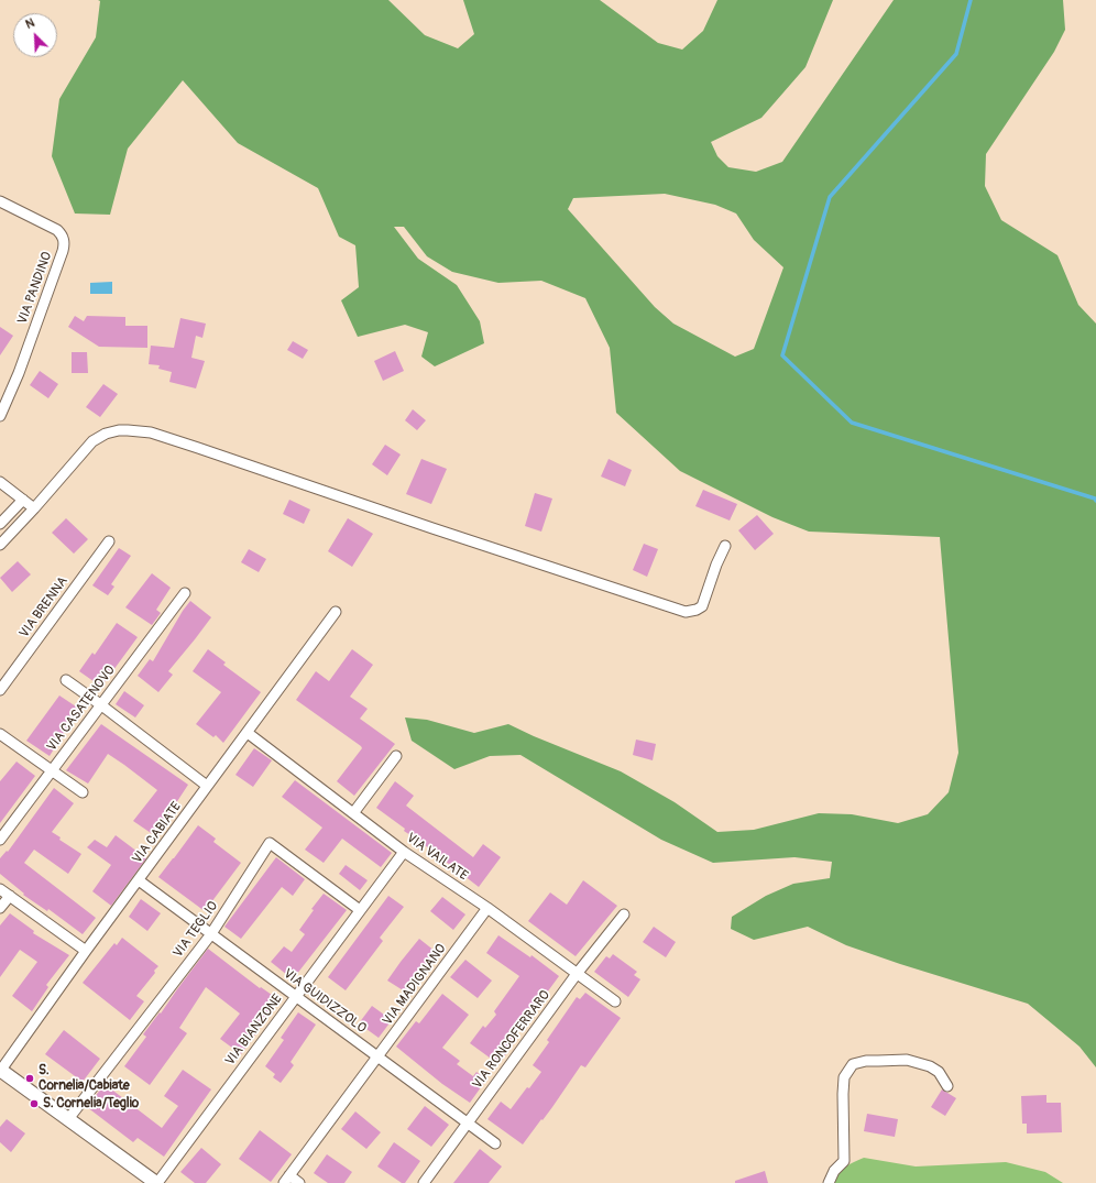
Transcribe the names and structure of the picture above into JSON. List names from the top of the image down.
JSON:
{
  "streets": {
    "street": [
      "VIA PANDINO",
      "VIA BRENNA",
      "VIA CASATENOVO",
      "VIA CABIATE",
      "VIA VAILATE",
      "VIA TEGLIO",
      "VIA MADIGNANO",
      "VIA GUIDIZZOLO",
      "VIA BIANZONE",
      "VIA RONCOFERRARO"
    ]
  },
  "crossings": [
    ["VIA CABIATE", "VIA VAILATE"],
    ["VIA CABIATE", "VIA GUIDIZZOLO"],
    ["VIA VAILATE", "VIA MADIGNANO"],
    ["VIA VAILATE", "VIA BIANZONE"],
    ["VIA VAILATE", "VIA RONCOFERRARO"],
    ["VIA TEGLIO", "VIA GUIDIZZOLO"],
    ["VIA TEGLIO", "VIA BIANZONE"],
    ["VIA MADIGNANO", "VIA GUIDIZZOLO"],
    ["VIA GUIDIZZOLO", "VIA BIANZONE"],
    ["VIA GUIDIZZOLO", "VIA RONCOFERRARO"]
  ],
  "places": ["S. Cornelia/Cabiate", "S. Cornelia/Teglio"],
  "north": "top left"
}
